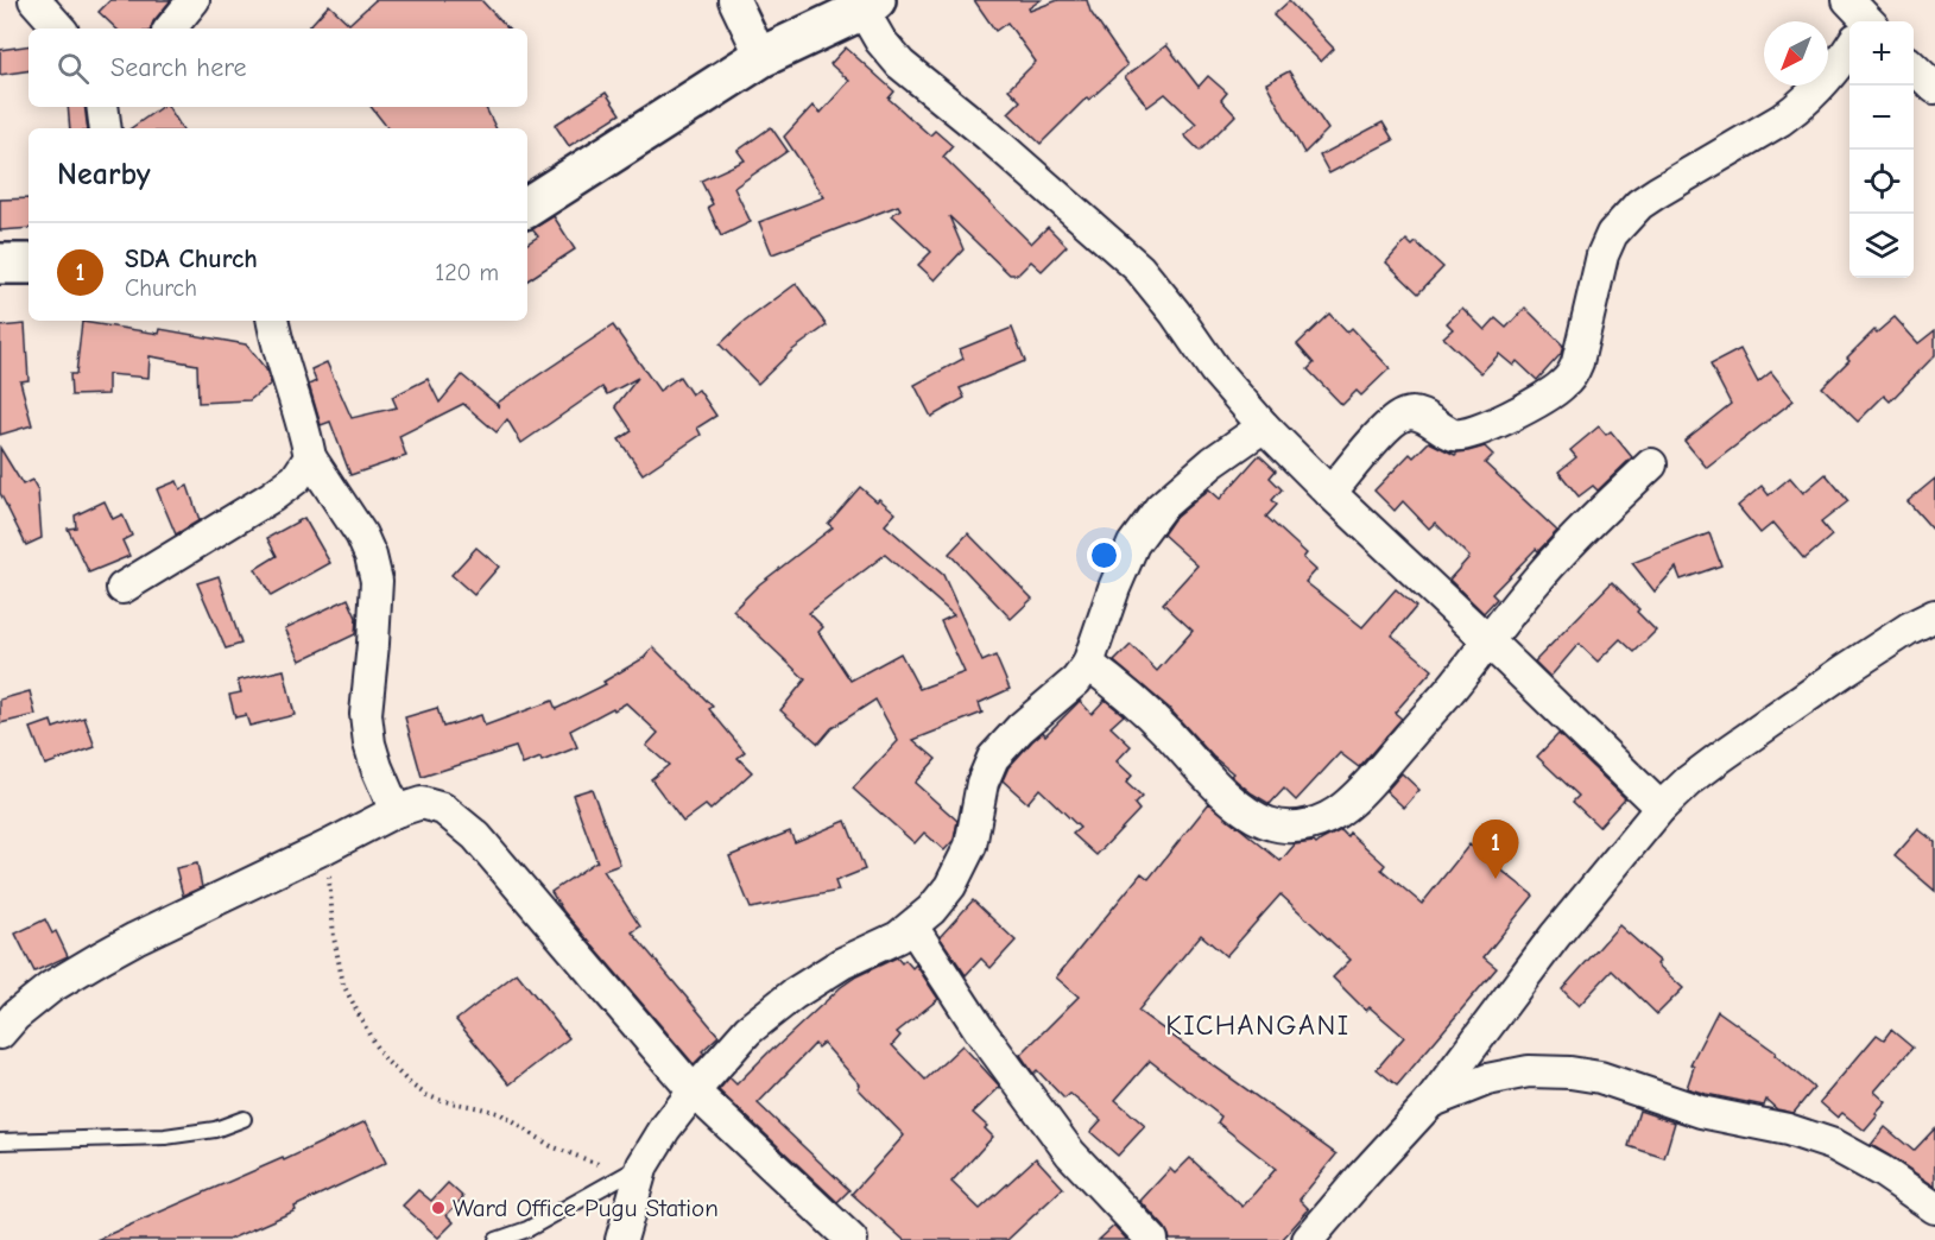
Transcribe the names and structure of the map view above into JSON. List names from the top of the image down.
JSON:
{
  "districts": ["KICHANGANI"],
  "places": ["Ward Office Pugu Station"],
  "north": "bottom left",
  "page": {
    "map_buttons": ["+", "−"],
    "search": "Search here",
    "heading": "Nearby",
    "list": [
      {
        "mark": "1",
        "name": "SDA Church",
        "note": "Church",
        "value": "120 m"
      }
    ],
    "pins": "1"
  }
}
